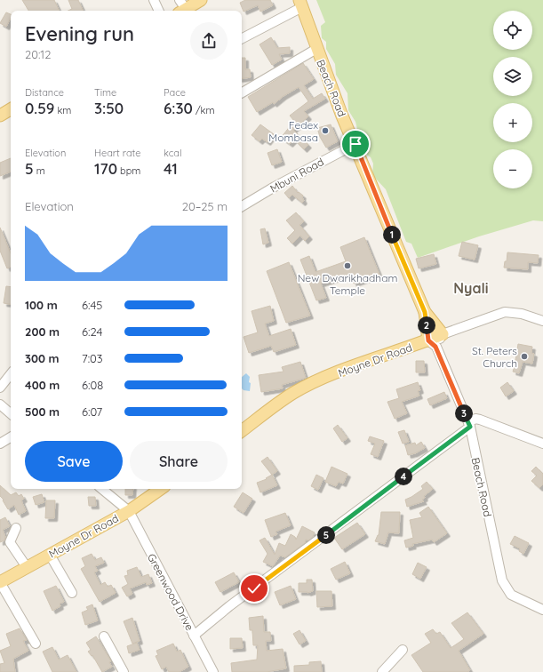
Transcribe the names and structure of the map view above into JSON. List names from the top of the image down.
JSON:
{
  "streets": {
    "main road": ["Beach Road", "Moyne Dr Road"],
    "street": ["Mbuni Road", "Greenwood Drive"]
  },
  "crossings": [
    ["Beach Road", "Mbuni Road"],
    ["Beach Road", "Moyne Dr Road"],
    ["Moyne Dr Road", "Greenwood Drive"]
  ],
  "districts": ["Nyali"],
  "places": ["Fedex Mombasa", "New Dwarikhadham Temple", "St. Peters Church"],
  "page": {
    "map_buttons": ["+", "−"],
    "heading": ["Evening run", "20:12"],
    "stats": [
      ["Distance", "0.59 km"],
      ["Time", "3:50"],
      ["Pace", "6:30 /km"],
      ["Elevation", "5 m"],
      ["Heart rate", "170 bpm"],
      ["kcal", "41"]
    ],
    "chart": ["Elevation", "20–25 m"],
    "pins": [
      "1",
      "2",
      "3",
      "4",
      "5"
    ],
    "list": [
      {
        "name": "100 m",
        "note": "6:45"
      },
      {
        "name": "200 m",
        "note": "6:24"
      },
      {
        "name": "300 m",
        "note": "7:03"
      },
      {
        "name": "400 m",
        "note": "6:08"
      },
      {
        "name": "500 m",
        "note": "6:07"
      }
    ],
    "buttons": ["Save", "Share"]
  }
}
